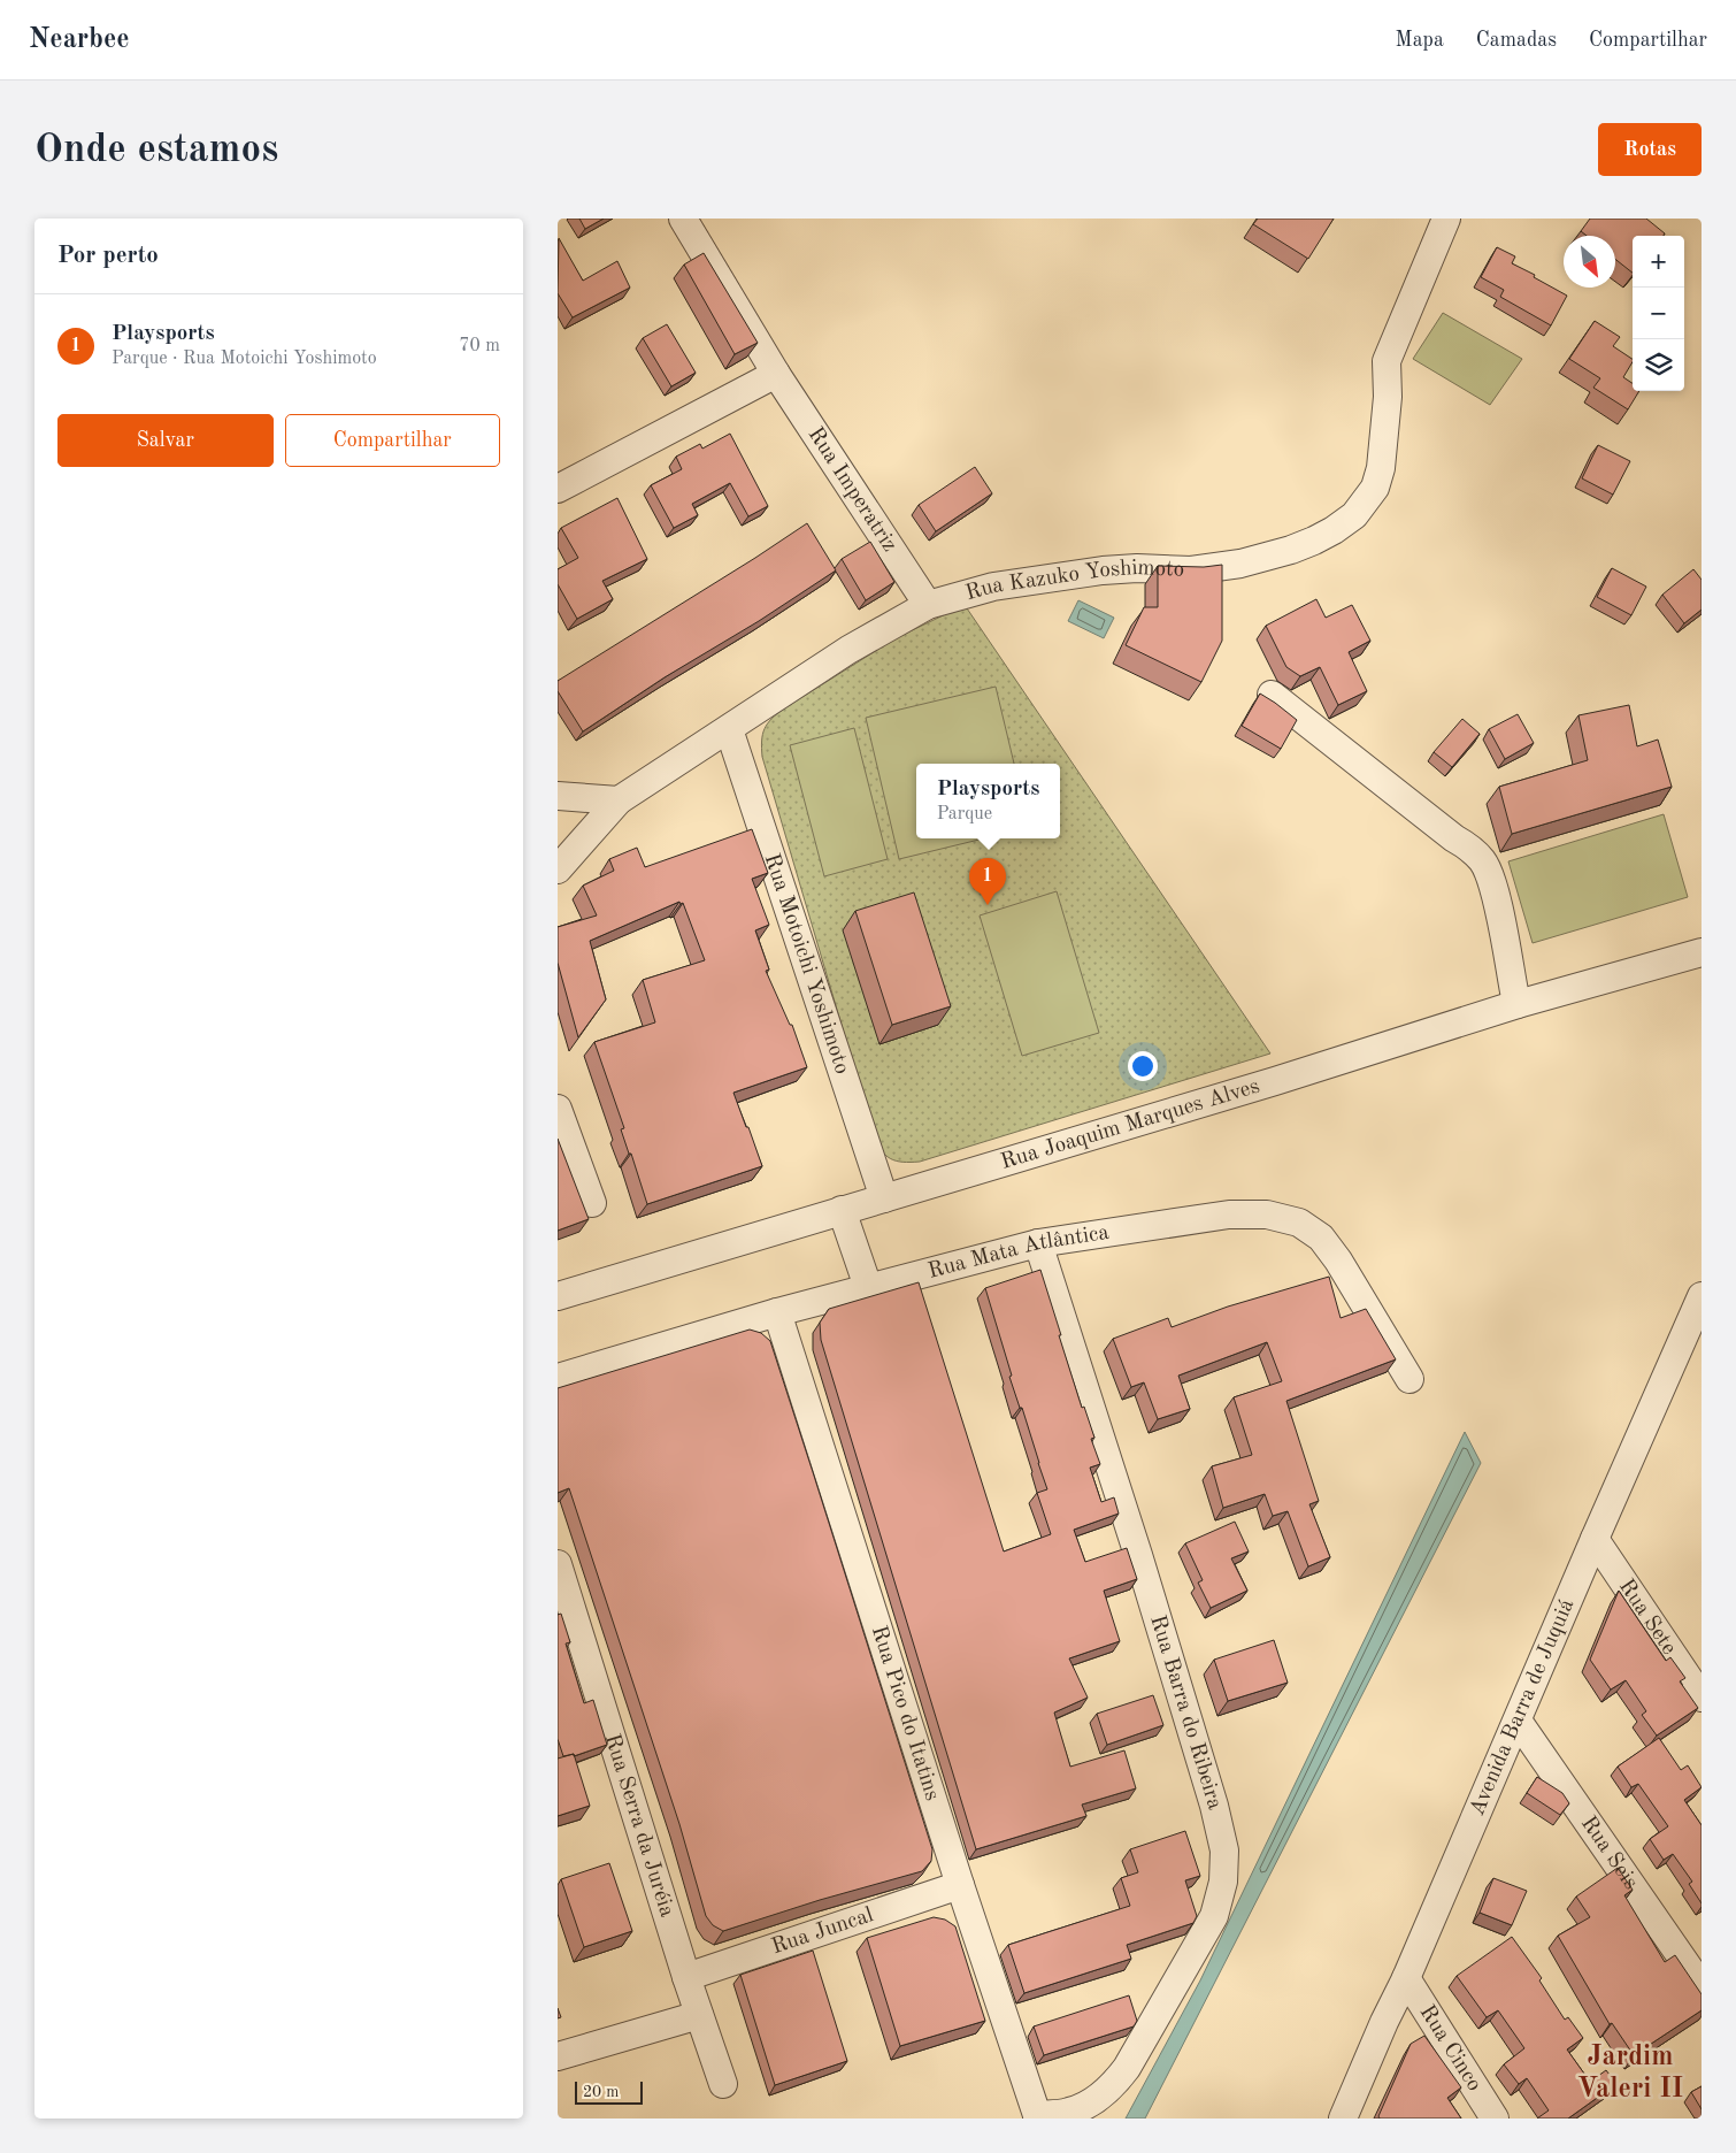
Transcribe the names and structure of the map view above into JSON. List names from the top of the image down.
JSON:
{
  "streets": {
    "street": [
      "Rua Imperatriz",
      "Rua Kazuko Yoshimoto",
      "Rua Motoichi Yoshimoto",
      "Rua Joaquim Marques Alves",
      "Rua Mata Atlântica",
      "Rua Sete",
      "Avenida Barra de Juquiá",
      "Rua Barra do Ribeira",
      "Rua Pico do Itatins",
      "Rua Serra da Juréia",
      "Rua Seis",
      "Rua Juncal",
      "Rua Cinco"
    ]
  },
  "crossings": [
    ["Rua Imperatriz", "Rua Kazuko Yoshimoto"],
    ["Rua Kazuko Yoshimoto", "Rua Motoichi Yoshimoto"],
    ["Rua Motoichi Yoshimoto", "Rua Joaquim Marques Alves"],
    ["Rua Mata Atlântica", "Rua Barra do Ribeira"],
    ["Rua Mata Atlântica", "Rua Pico do Itatins"],
    ["Rua Sete", "Avenida Barra de Juquiá"],
    ["Avenida Barra de Juquiá", "Rua Seis"],
    ["Avenida Barra de Juquiá", "Rua Cinco"],
    ["Rua Barra do Ribeira", "Rua Pico do Itatins"],
    ["Rua Pico do Itatins", "Rua Juncal"],
    ["Rua Serra da Juréia", "Rua Juncal"]
  ],
  "districts": ["Jardim Valeri II"],
  "scale_bar": "20 m",
  "north": "bottom right",
  "page": {
    "header": "Nearbee",
    "nav": ["Mapa", "Camadas", "Compartilhar"],
    "buttons": [
      "Rotas",
      ["Salvar", "Compartilhar"]
    ],
    "title": "Onde estamos",
    "heading": "Por perto",
    "map_buttons": ["+", "−"],
    "list": [
      {
        "mark": "1",
        "name": "Playsports",
        "note": "Parque · Rua Motoichi Yoshimoto",
        "value": "70 m"
      }
    ],
    "popup": ["Playsports", "Parque"],
    "pins": "1",
    "scale": "20 m"
  }
}
